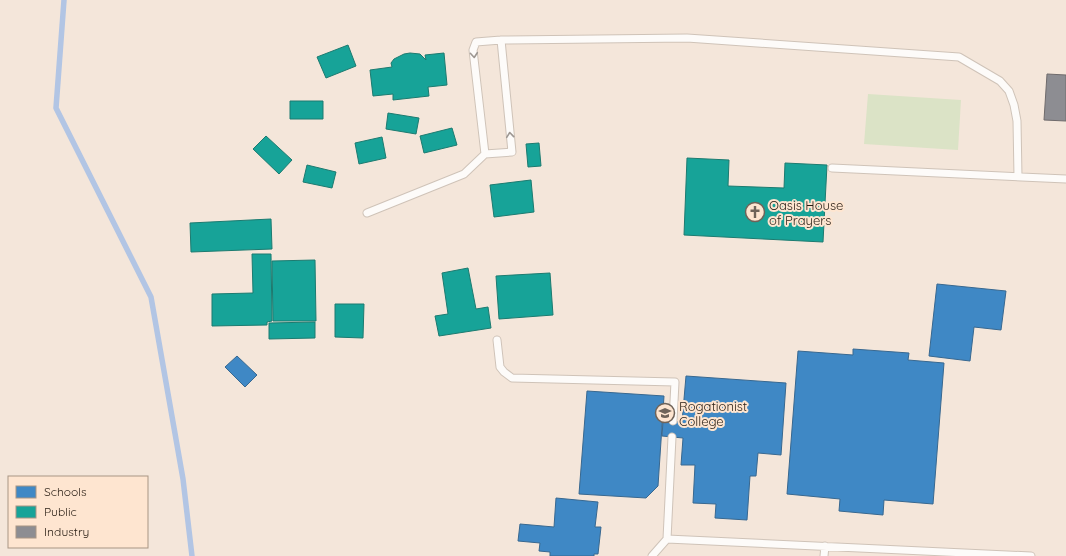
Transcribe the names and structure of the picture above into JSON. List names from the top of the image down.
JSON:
{
  "places": {
    "church": ["Oasis House of Prayers"],
    "school or university": ["Rogationist College"]
  },
  "legend": ["Schools", "Public", "Industry"]
}
